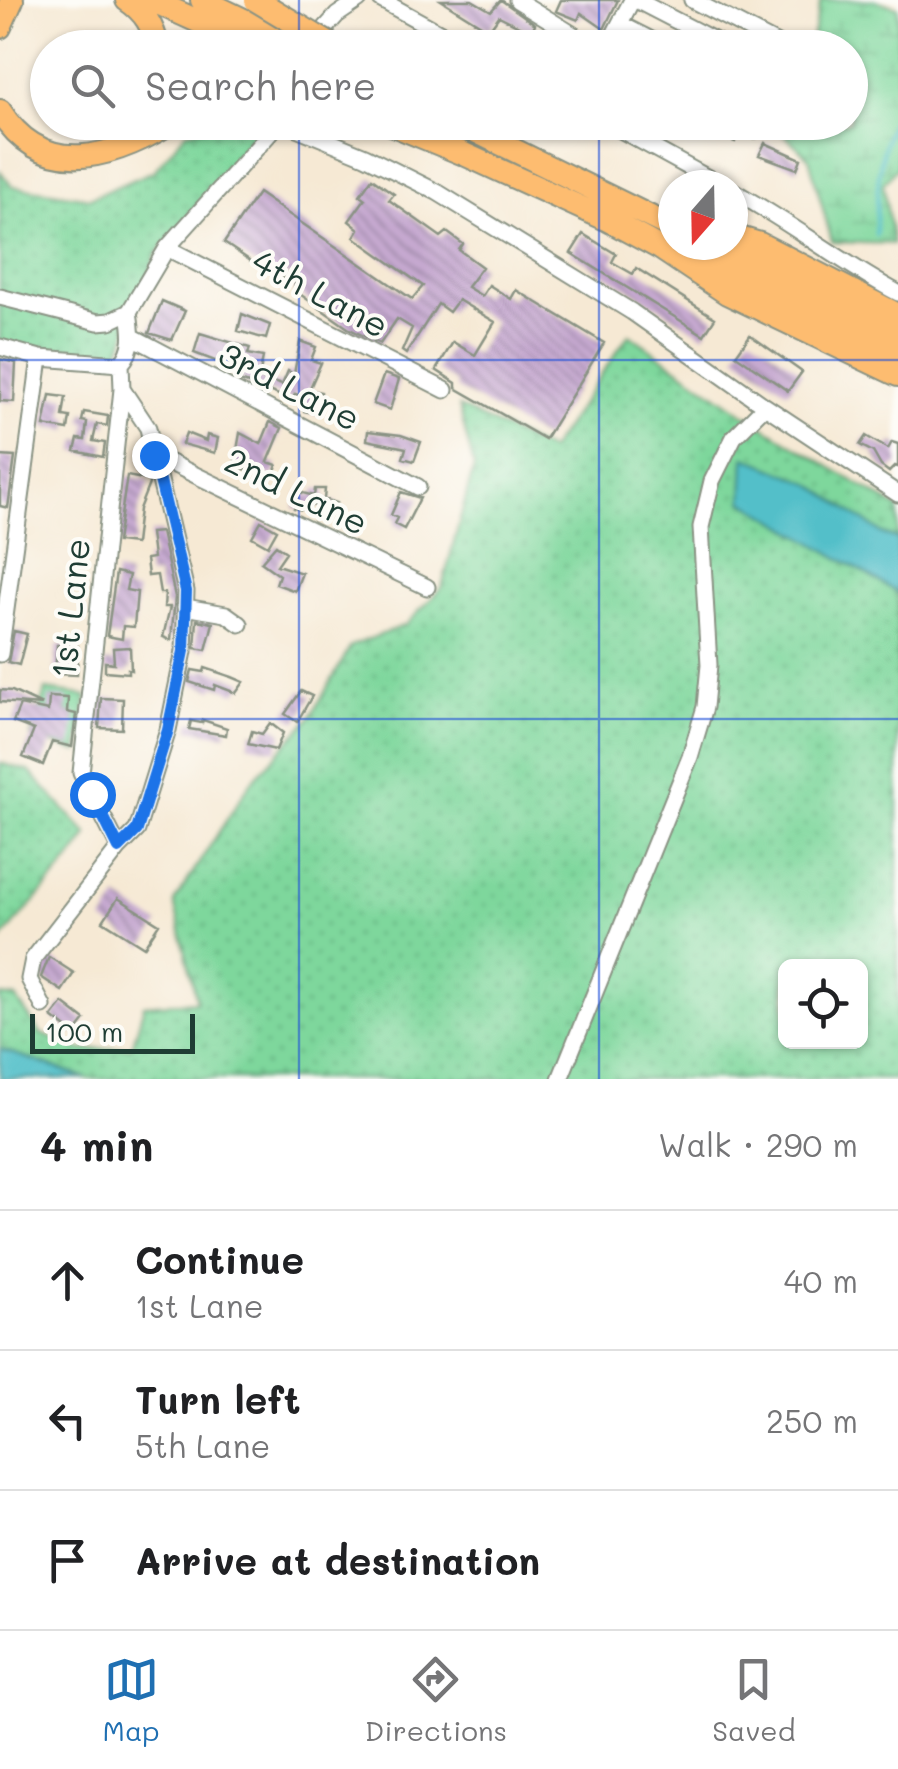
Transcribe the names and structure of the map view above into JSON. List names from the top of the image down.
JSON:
{
  "streets": {
    "street": [
      "4th Lane",
      "3rd Lane",
      "2nd Lane",
      "1st Lane"
    ]
  },
  "scale_bar": "100 m",
  "north": "bottom",
  "page": {
    "search": "Search here",
    "scale": "100 m",
    "heading": ["4 min", "Walk · 290 m"],
    "list": [
      ["Continue", "1st Lane", "40 m"],
      ["Turn left", "5th Lane", "250 m"],
      "Arrive at destination"
    ],
    "nav": ["Map", "Directions", "Saved"]
  }
}
